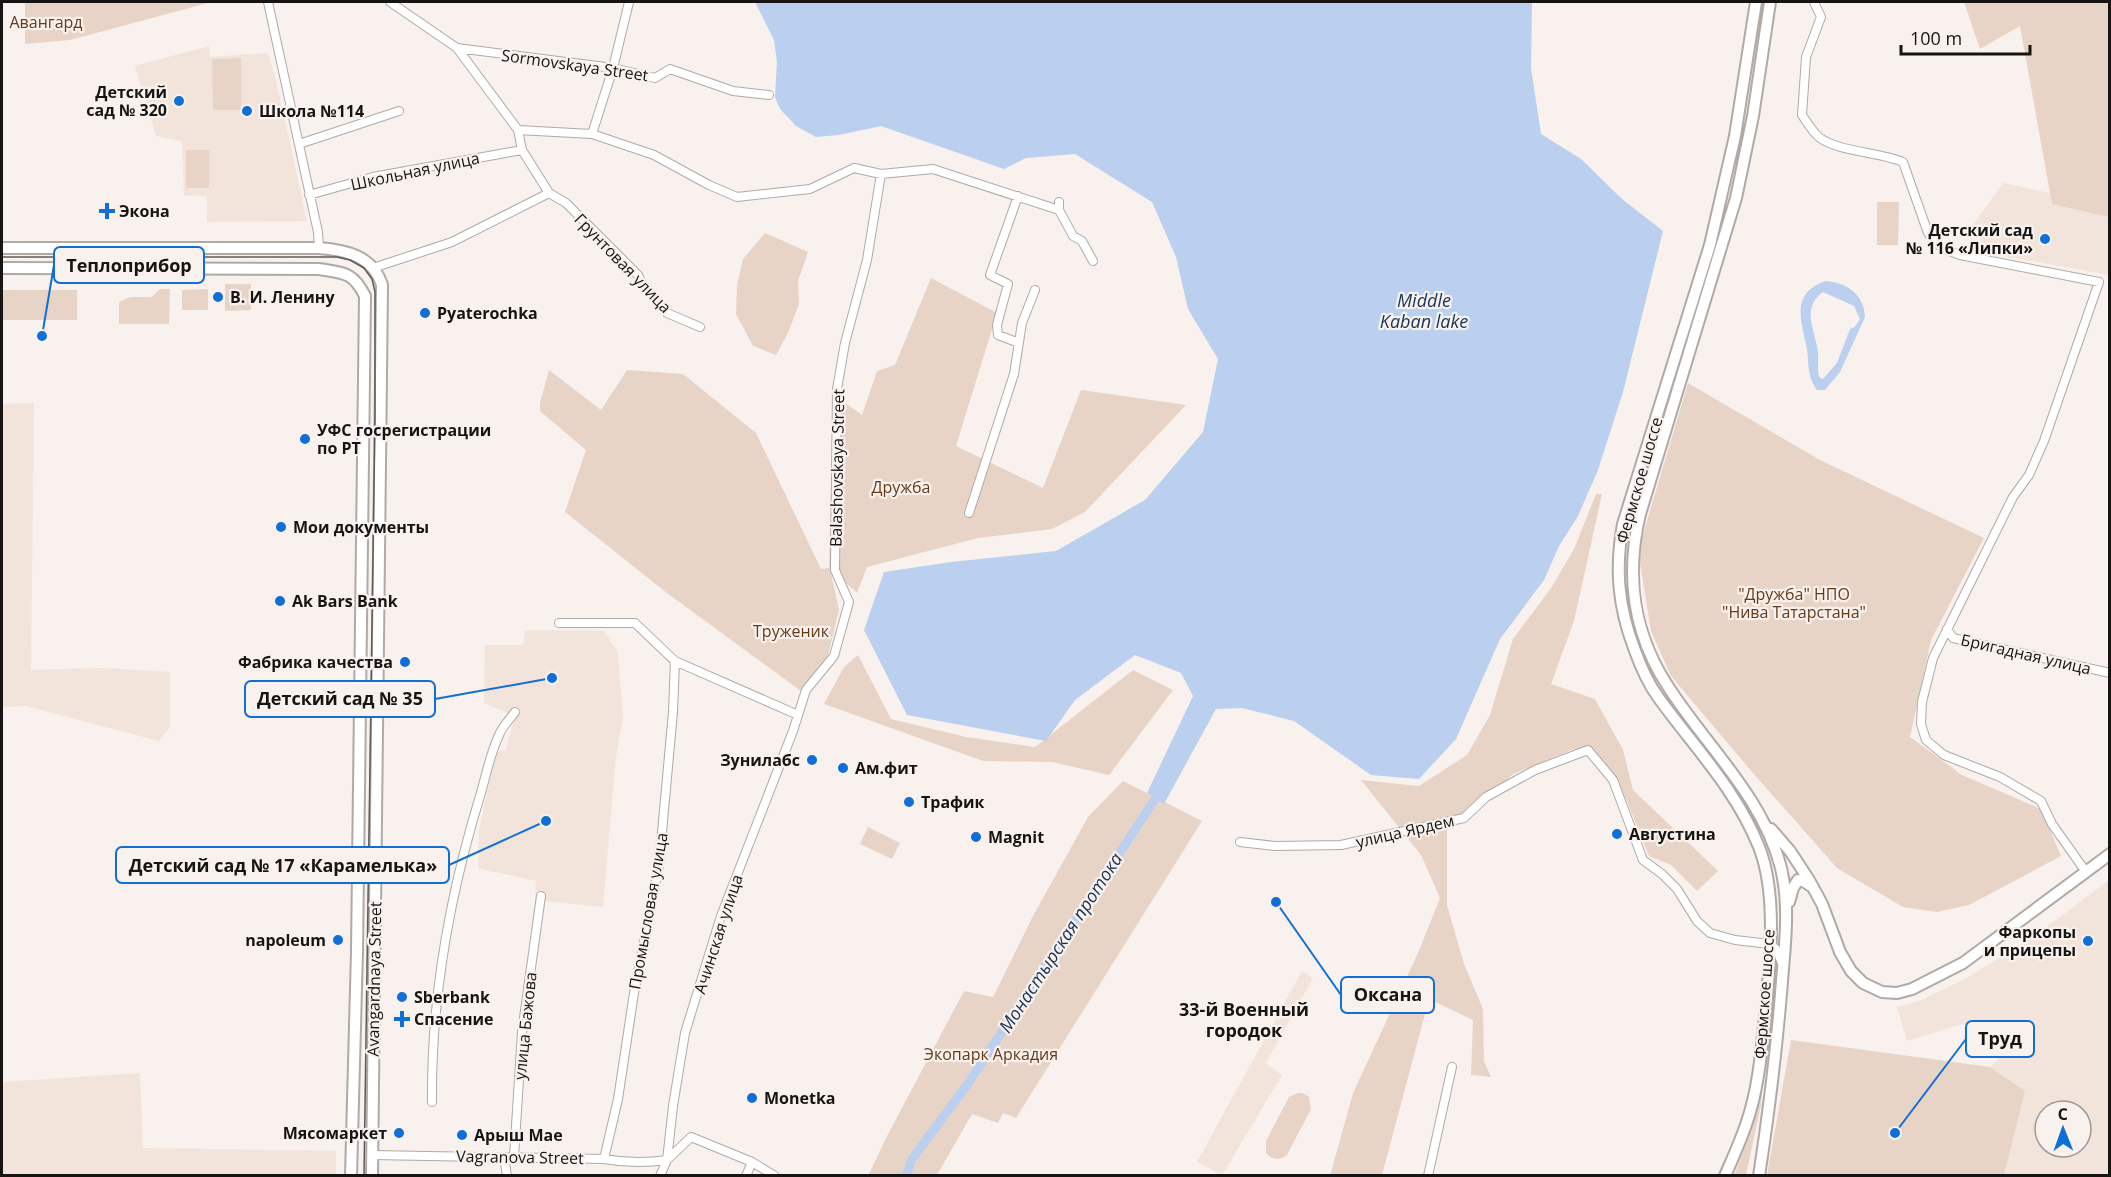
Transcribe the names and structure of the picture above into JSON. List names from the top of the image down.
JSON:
{
  "streets": {
    "main road": ["Фермское шоссе", "Avangardnaya Street"],
    "street": [
      "Sormovskaya Street",
      "Школьная улица",
      "Грунтовая улица",
      "Balashovskaya Street",
      "Бригадная улица",
      "улица Ярдем",
      "Промысловая улица",
      "Ачинская улица",
      "улица Бажова",
      "Vagranova Street"
    ]
  },
  "crossings": [
    ["Sormovskaya Street", "Грунтовая улица"],
    ["Школьная улица", "Грунтовая улица"],
    ["Balashovskaya Street", "Ачинская улица"],
    ["Фермское шоссе", "улица Ярдем"],
    ["Промысловая улица", "Vagranova Street"],
    ["Ачинская улица", "Vagranova Street"],
    ["Avangardnaya Street", "Vagranova Street"],
    ["улица Бажова", "Vagranova Street"]
  ],
  "districts": ["33-й Военный городок"],
  "water": ["Middle Kaban lake", "Монастырская протока"],
  "parks": [
    "Авангард",
    "Дружба",
    "\"Дружба\" НПО \"Нива Татарстана\"",
    "Труженик",
    "Экопарк Аркадия"
  ],
  "places": {
    "other": [
      "Детский сад № 320",
      "Школа №114",
      "Детский сад № 116 «Липки»",
      "В. И. Ленину",
      "Pyaterochka",
      "Теплоприбор",
      "УФС госрегистрации по РТ",
      "Мои документы",
      "Ak Bars Bank",
      "Фабрика качества",
      "Детский сад № 35",
      "Зунилабс",
      "Ам.фит",
      "Трафик",
      "Детский сад № 17 «Карамелька»",
      "Августина",
      "Magnit",
      "Оксана",
      "napoleum",
      "Фаркопы и прицепы",
      "Sberbank",
      "Monetka",
      "Мясомаркет",
      "Труд",
      "Арыш Мае"
    ],
    "health": ["Экона", "Спасение"]
  },
  "scale_bar": "100 m",
  "north": "top"
}
